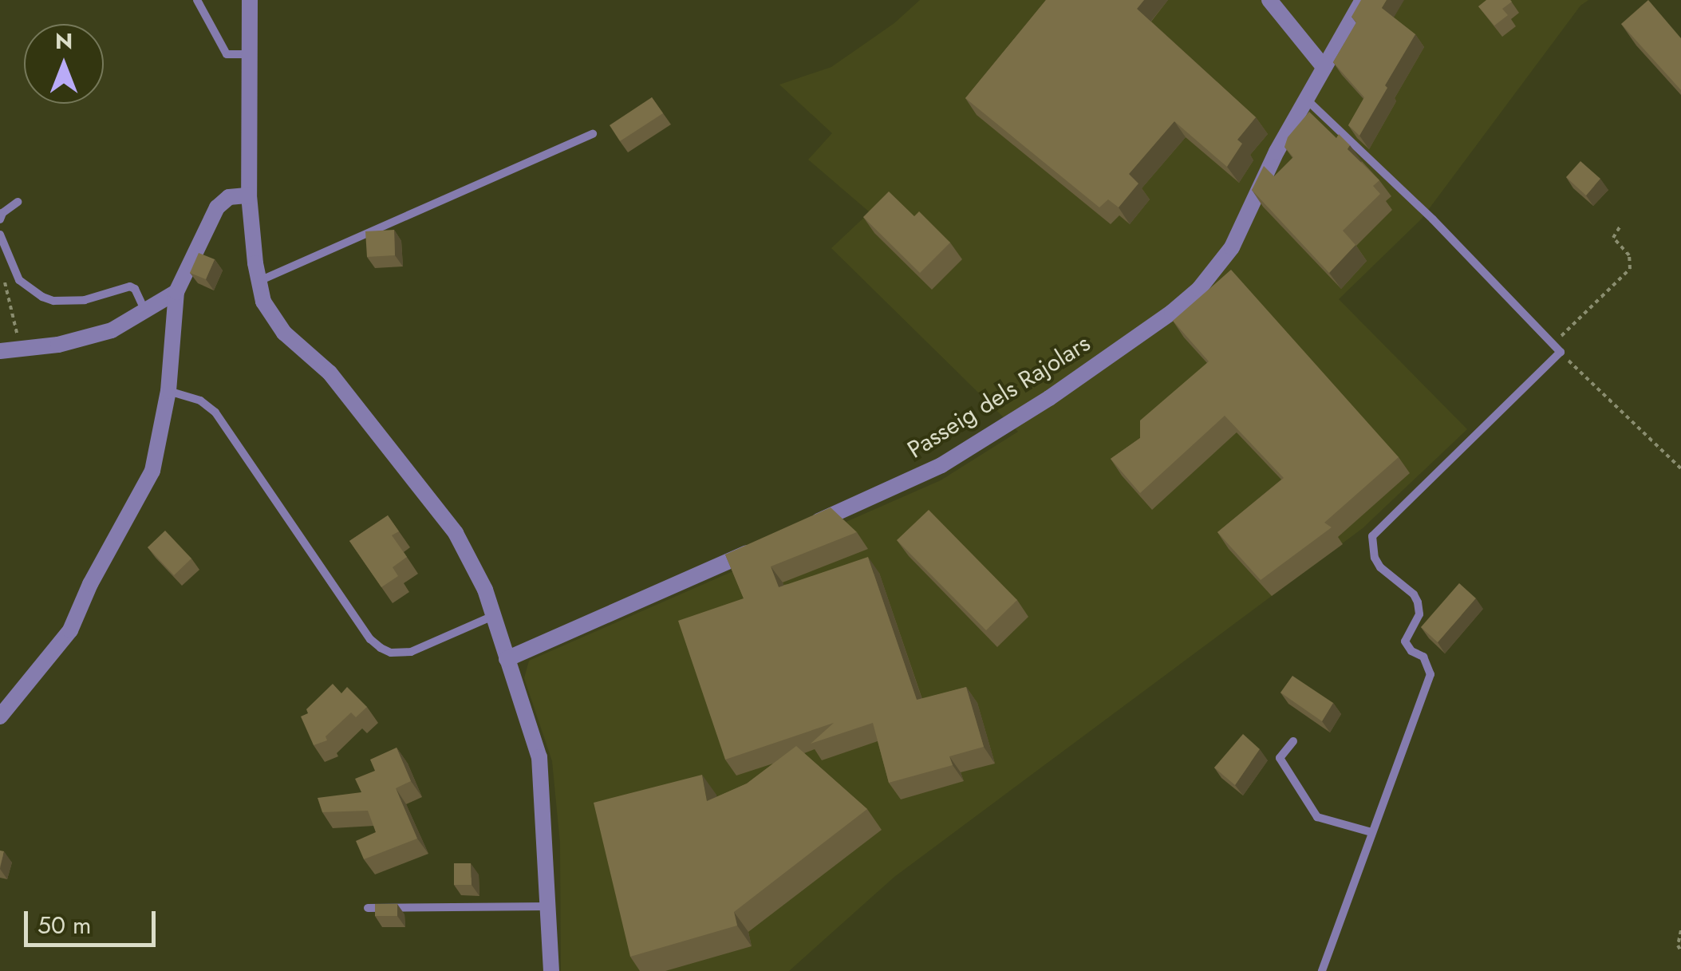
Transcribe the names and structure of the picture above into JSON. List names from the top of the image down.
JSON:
{
  "streets": {
    "street": ["Passeig dels Rajolars"]
  },
  "scale_bar": "50 m",
  "north": "top"
}
